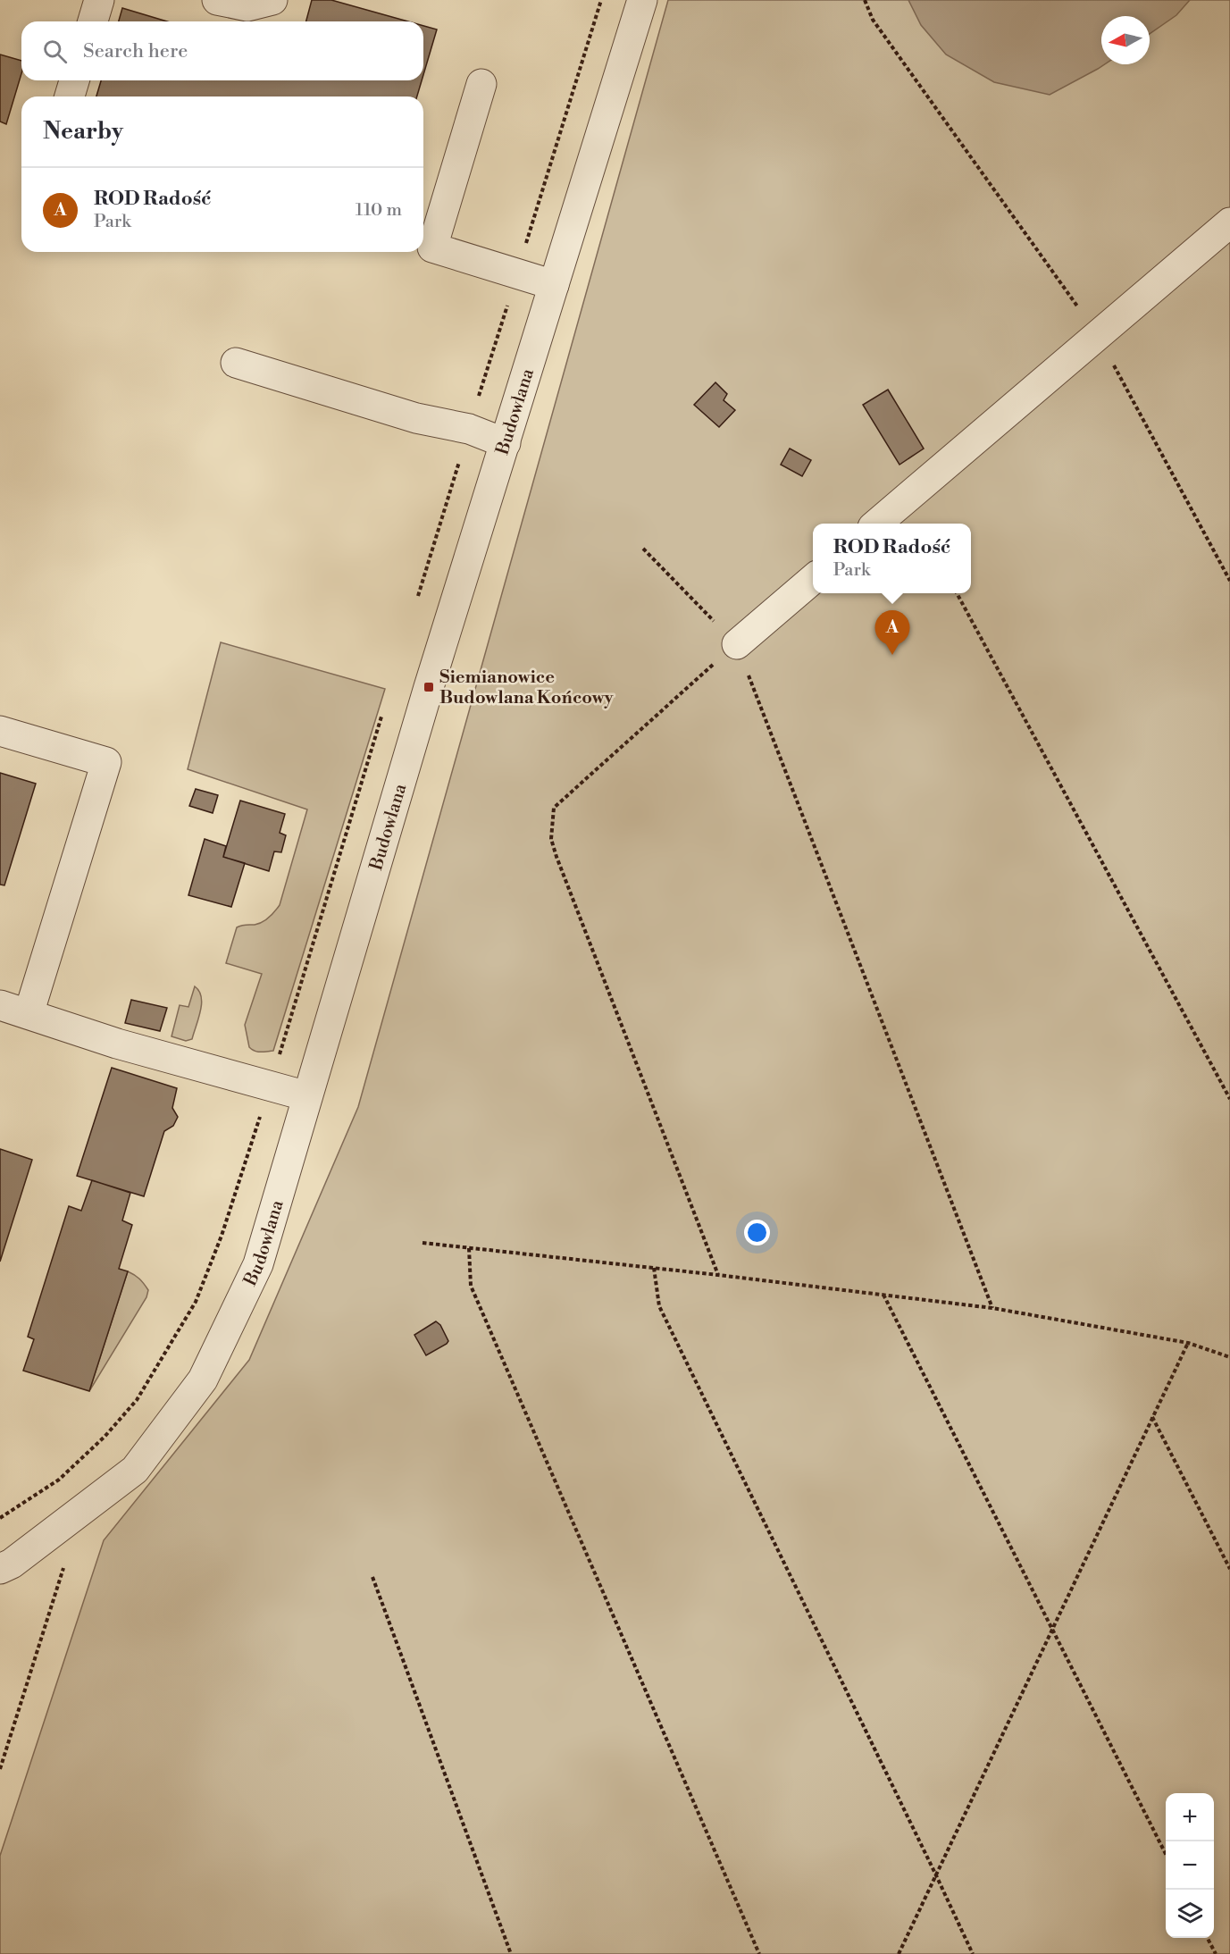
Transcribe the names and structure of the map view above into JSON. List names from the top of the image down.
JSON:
{
  "streets": {
    "street": ["Budowlana"]
  },
  "places": {
    "transit": ["Siemianowice Budowlana Końcowy"]
  },
  "north": "left",
  "page": {
    "search": "Search here",
    "heading": "Nearby",
    "list": [
      {
        "mark": "A",
        "name": "ROD Radość",
        "note": "Park",
        "value": "110 m"
      }
    ],
    "popup": ["ROD Radość", "Park"],
    "pins": "A",
    "map_buttons": ["+", "−"]
  }
}
